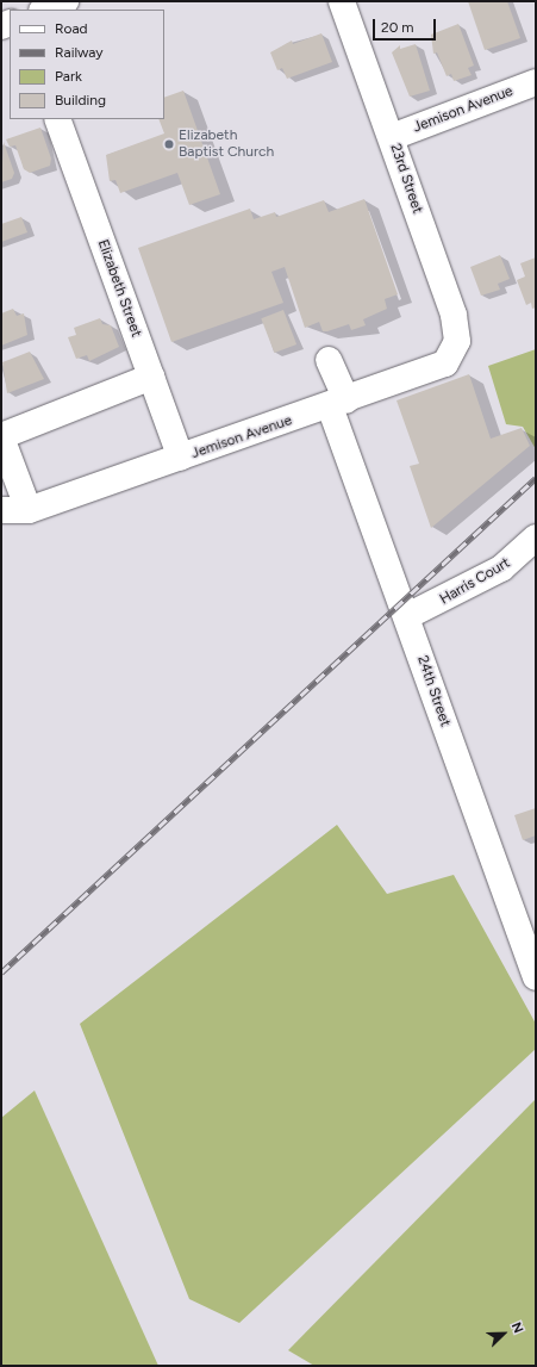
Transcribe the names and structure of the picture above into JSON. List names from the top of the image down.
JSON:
{
  "streets": {
    "street": [
      "Jemison Avenue",
      "23rd Street",
      "Elizabeth Street",
      "Harris Court",
      "24th Street"
    ]
  },
  "crossings": [
    ["Jemison Avenue", "23rd Street"],
    ["Jemison Avenue", "Elizabeth Street"],
    ["Jemison Avenue", "24th Street"],
    ["Harris Court", "24th Street"]
  ],
  "places": ["Elizabeth Baptist Church"],
  "legend": [
    "Road",
    "Railway",
    "Park",
    "Building"
  ],
  "scale_bar": "20 m",
  "north": "top right"
}
